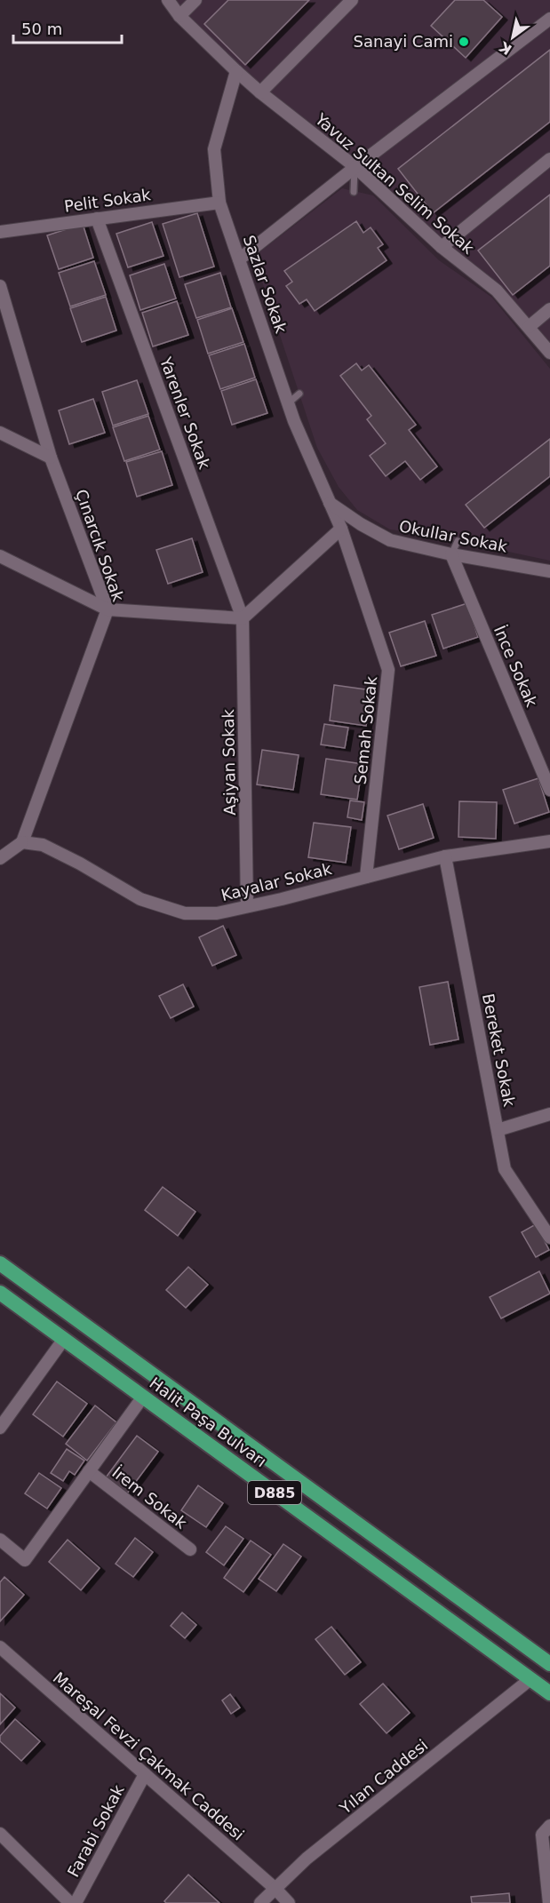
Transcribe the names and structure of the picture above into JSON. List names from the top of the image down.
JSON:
{
  "streets": {
    "highway": ["Halit Paşa Bulvarı", "D885"],
    "street": [
      "Yavuz Sultan Selim Sokak",
      "Pelit Sokak",
      "Sazlar Sokak",
      "Yarenler Sokak",
      "Okullar Sokak",
      "Çınarcık Sokak",
      "İnce Sokak",
      "Semah Sokak",
      "Aşiyan Sokak",
      "Kayalar Sokak",
      "Bereket Sokak",
      "İrem Sokak",
      "Mareşal Fevzi Çakmak Caddesi",
      "Yılan Caddesi",
      "Farabi Sokak"
    ]
  },
  "crossings": [
    ["Yavuz Sultan Selim Sokak", "Sazlar Sokak"],
    ["Pelit Sokak", "Sazlar Sokak"],
    ["Pelit Sokak", "Yarenler Sokak"],
    ["Sazlar Sokak", "Okullar Sokak"],
    ["Sazlar Sokak", "Semah Sokak"],
    ["Yarenler Sokak", "Aşiyan Sokak"],
    ["Okullar Sokak", "İnce Sokak"],
    ["Okullar Sokak", "Semah Sokak"],
    ["Çınarcık Sokak", "Kayalar Sokak"],
    ["Semah Sokak", "Kayalar Sokak"],
    ["Aşiyan Sokak", "Kayalar Sokak"],
    ["Kayalar Sokak", "Bereket Sokak"],
    ["Halit Paşa Bulvarı", "Yılan Caddesi"],
    ["Mareşal Fevzi Çakmak Caddesi", "Yılan Caddesi"],
    ["Mareşal Fevzi Çakmak Caddesi", "Farabi Sokak"]
  ],
  "places": ["Sanayi Cami"],
  "scale_bar": "50 m",
  "north": "bottom left"
}
